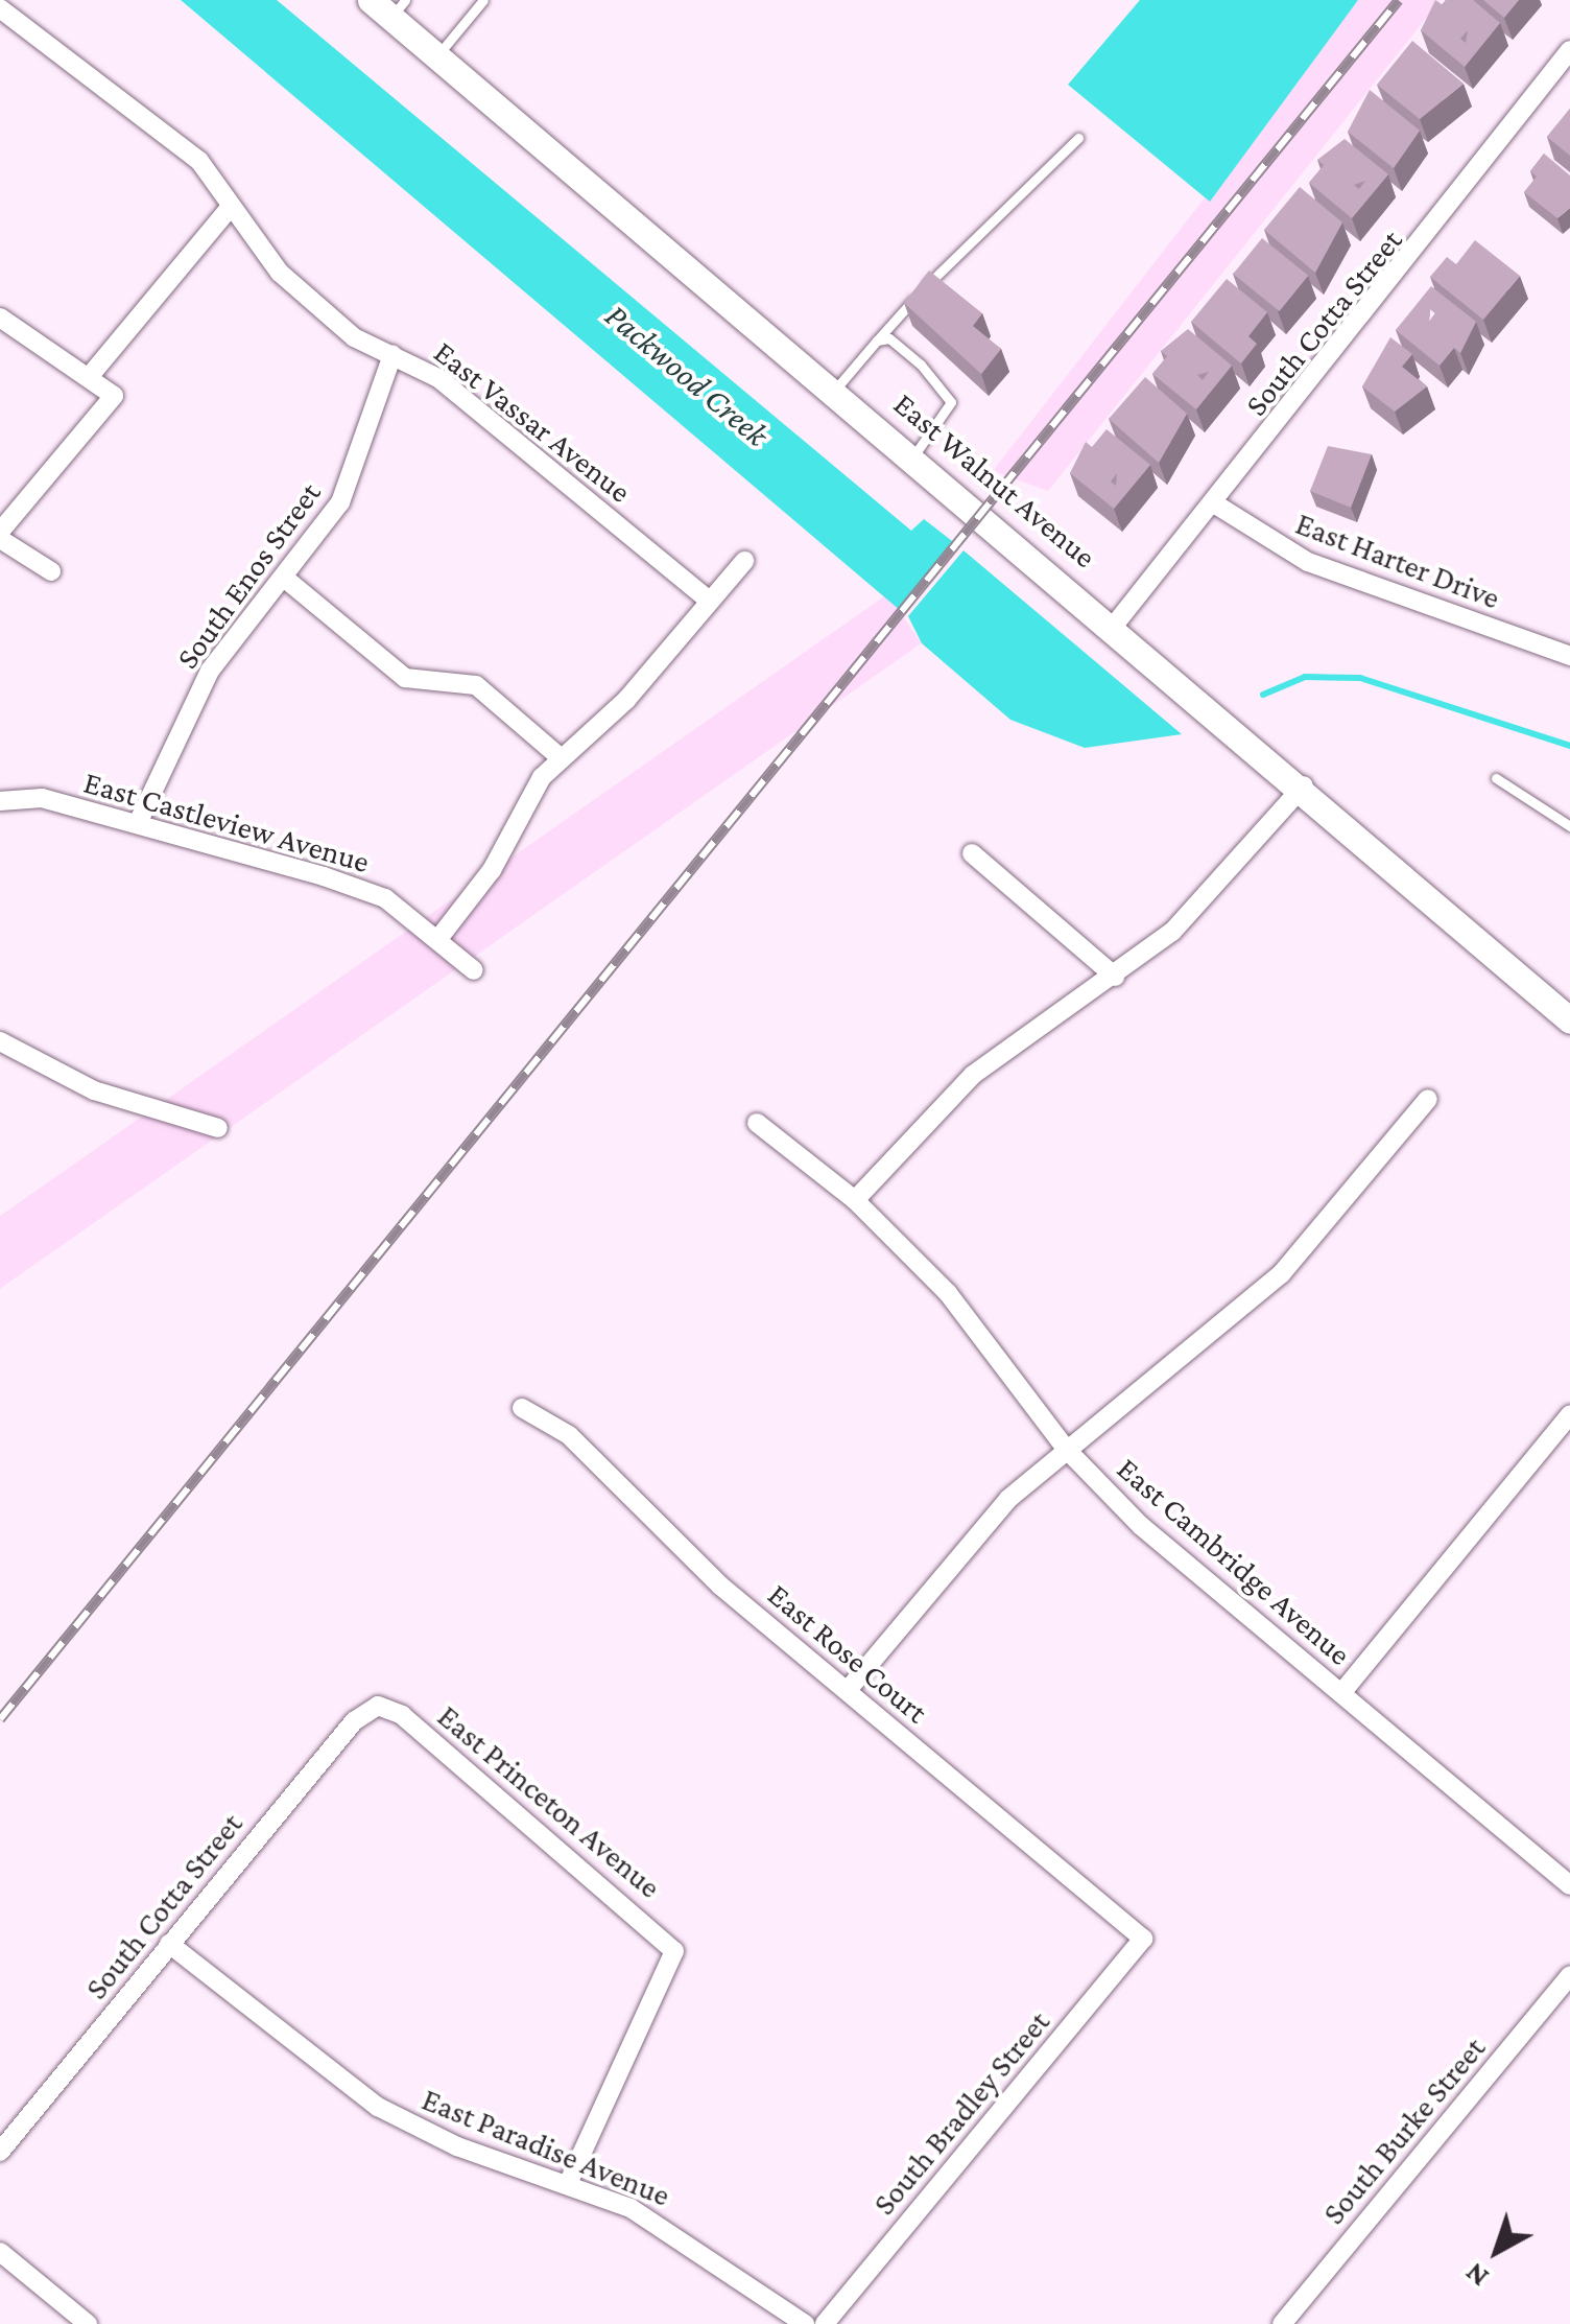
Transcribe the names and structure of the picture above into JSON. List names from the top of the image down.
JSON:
{
  "streets": {
    "main road": ["East Walnut Avenue"],
    "street": [
      "South Cotta Street",
      "East Vassar Avenue",
      "East Harter Drive",
      "South Enos Street",
      "East Castleview Avenue",
      "East Cambridge Avenue",
      "East Rose Court",
      "East Princeton Avenue",
      "South Bradley Street",
      "South Burke Street",
      "East Paradise Avenue"
    ]
  },
  "crossings": [
    ["South Cotta Street", "East Walnut Avenue"],
    ["South Cotta Street", "East Harter Drive"],
    ["South Cotta Street", "East Princeton Avenue"],
    ["South Cotta Street", "East Paradise Avenue"],
    ["East Vassar Avenue", "South Enos Street"],
    ["South Enos Street", "East Castleview Avenue"],
    ["East Rose Court", "South Bradley Street"],
    ["East Princeton Avenue", "East Paradise Avenue"]
  ],
  "water": ["Packwood Creek"],
  "north": "bottom left"
}
